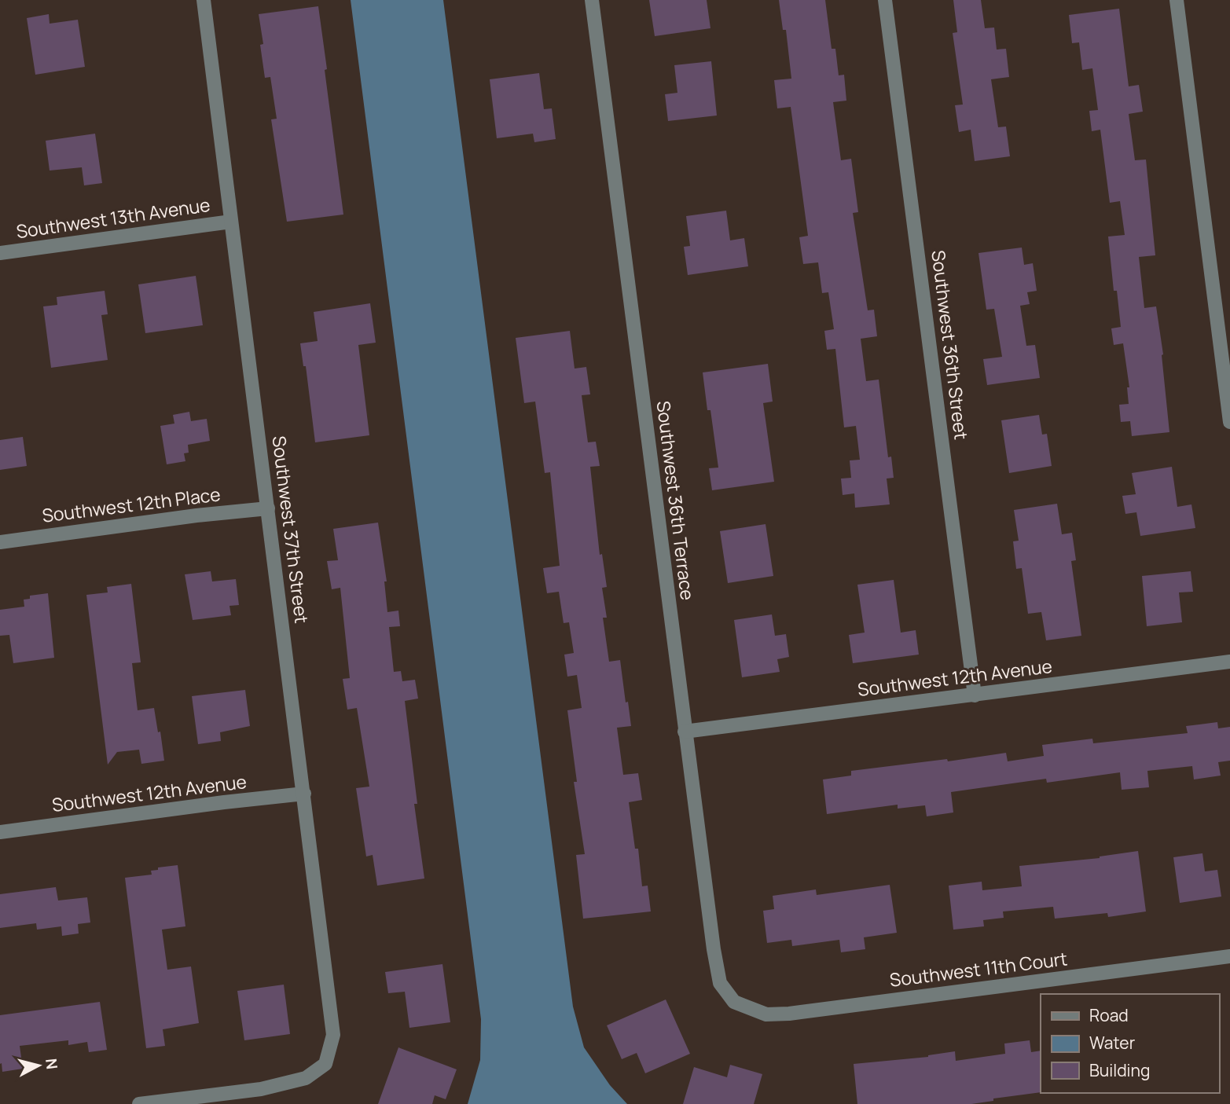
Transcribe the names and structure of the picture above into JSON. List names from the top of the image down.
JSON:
{
  "streets": {
    "street": [
      "Southwest 13th Avenue",
      "Southwest 36th Street",
      "Southwest 36th Terrace",
      "Southwest 12th Place",
      "Southwest 37th Street",
      "Southwest 12th Avenue",
      "Southwest 11th Court"
    ]
  },
  "crossings": [
    ["Southwest 13th Avenue", "Southwest 37th Street"],
    ["Southwest 36th Street", "Southwest 12th Avenue"],
    ["Southwest 36th Terrace", "Southwest 12th Avenue"],
    ["Southwest 36th Terrace", "Southwest 11th Court"],
    ["Southwest 12th Place", "Southwest 37th Street"],
    ["Southwest 37th Street", "Southwest 12th Avenue"]
  ],
  "legend": ["Road", "Water", "Building"],
  "north": "right"
}
